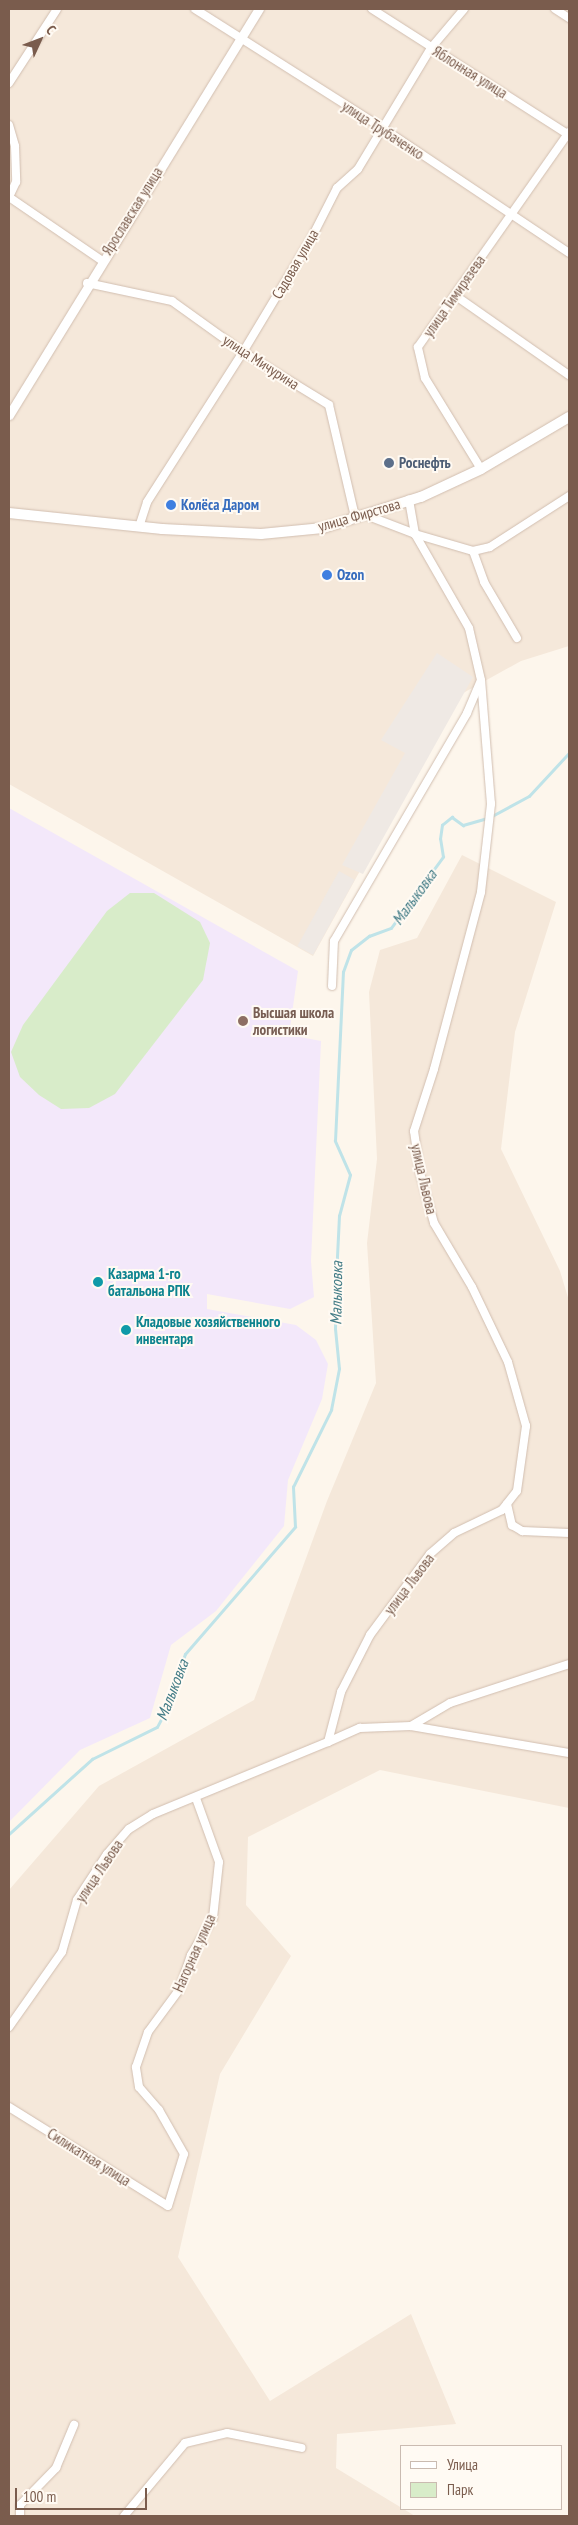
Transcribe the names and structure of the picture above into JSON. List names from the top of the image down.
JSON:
{
  "streets": {
    "main road": ["улица Фирстова"],
    "street": [
      "Яблонная улица",
      "улица Трубаченко",
      "Ярославская улица",
      "Садовая улица",
      "улица Тимирязева",
      "улица Мичурина",
      "улица Львова",
      "Нагорная улица",
      "Силикатная улица"
    ]
  },
  "crossings": [
    ["Яблонная улица", "Садовая улица"],
    ["Яблонная улица", "улица Тимирязева"],
    ["улица Трубаченко", "Ярославская улица"],
    ["улица Трубаченко", "Садовая улица"],
    ["улица Трубаченко", "улица Тимирязева"],
    ["Ярославская улица", "улица Мичурина"],
    ["Садовая улица", "улица Мичурина"],
    ["Садовая улица", "улица Фирстова"],
    ["улица Тимирязева", "улица Фирстова"],
    ["улица Мичурина", "улица Фирстова"],
    ["улица Фирстова", "улица Львова"],
    ["улица Львова", "Нагорная улица"],
    ["Нагорная улица", "Силикатная улица"]
  ],
  "water": ["Малыковка"],
  "places": [
    "Роснефть",
    "Колёса Даром",
    "Ozon",
    "Высшая школа логистики",
    "Казарма 1-го батальона РПК",
    "Кладовые хозяйственного инвентаря"
  ],
  "legend": ["Улица", "Парк"],
  "scale_bar": "100 m",
  "north": "top right"
}
